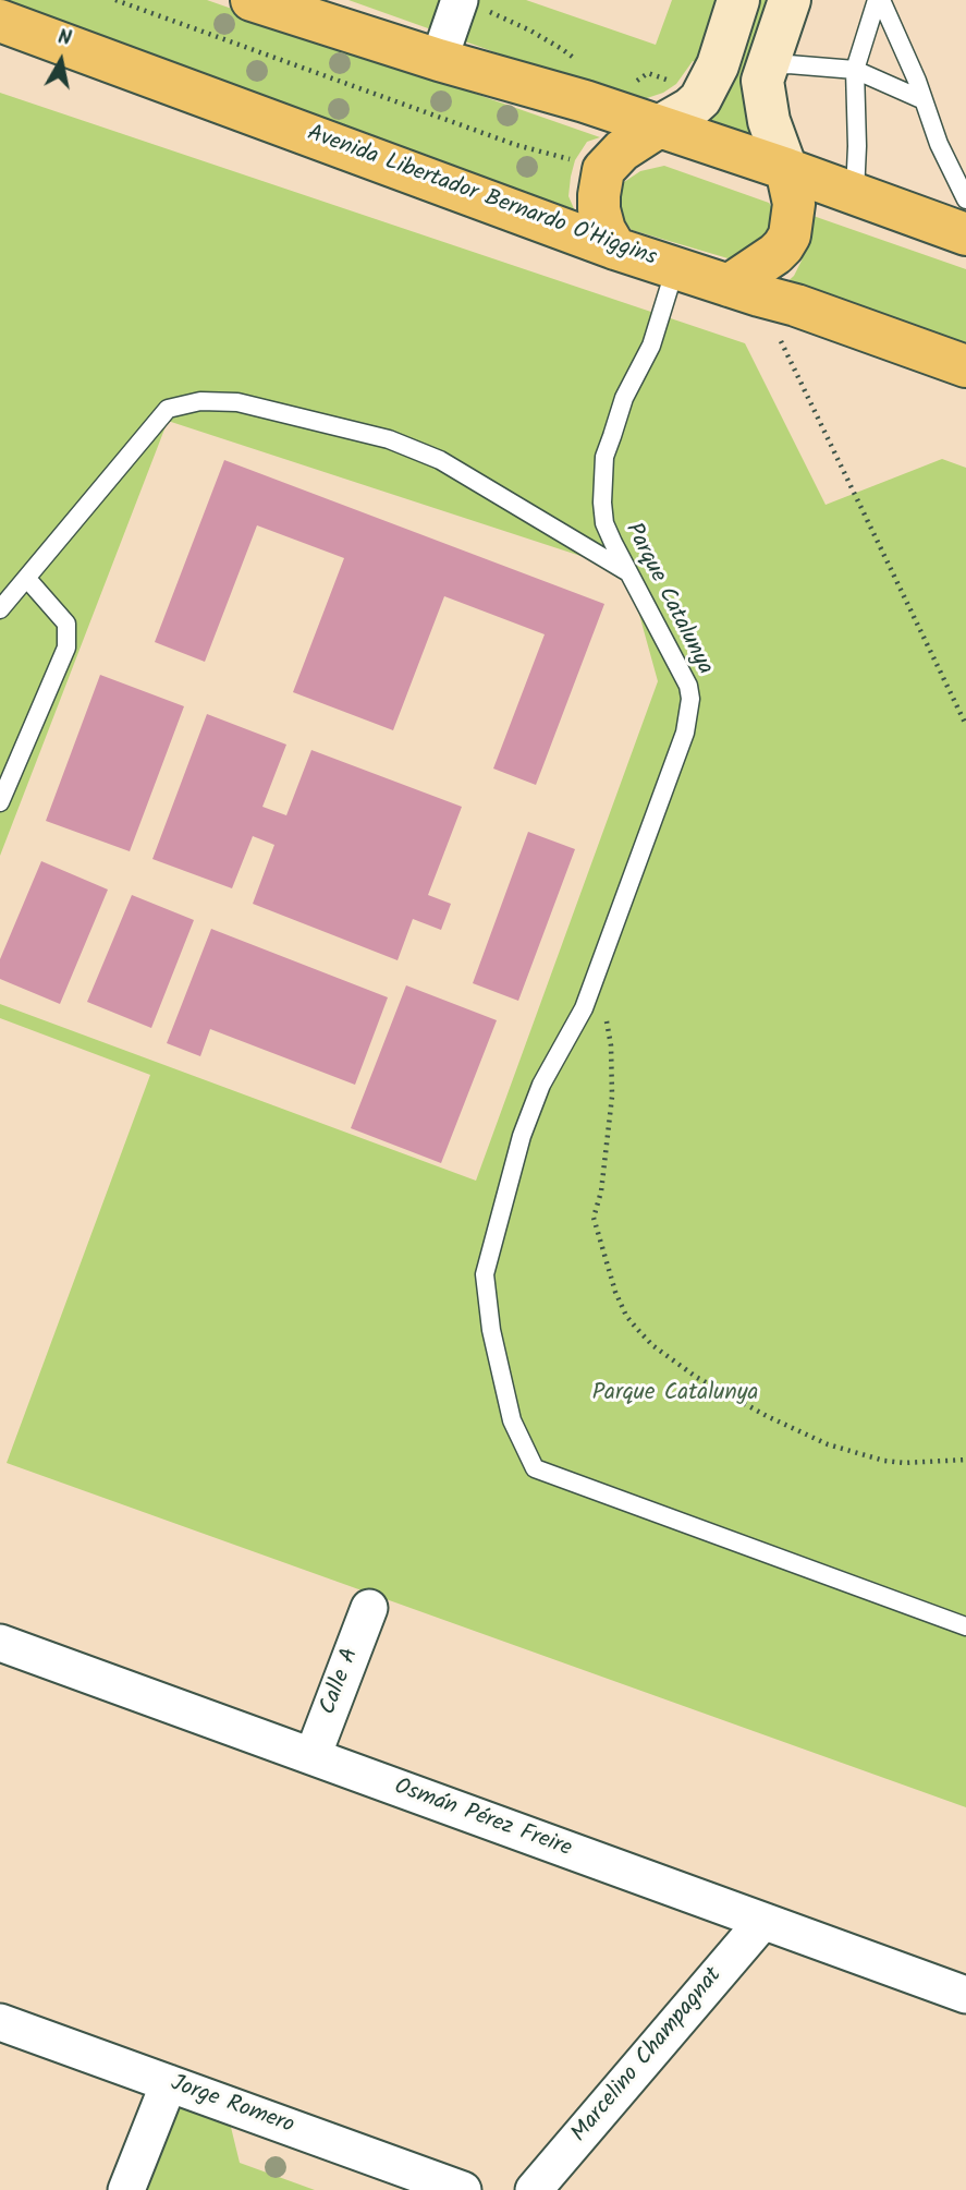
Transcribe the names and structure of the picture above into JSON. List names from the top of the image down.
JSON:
{
  "streets": {
    "main road": ["Avenida Libertador Bernardo O'Higgins"],
    "street": [
      "Calle A",
      "Osmán Pérez Freire",
      "Marcelino Champagnat",
      "Jorge Romero"
    ],
    "lane": ["Parque Catalunya"]
  },
  "crossings": [
    ["Avenida Libertador Bernardo O'Higgins", "Parque Catalunya"],
    ["Calle A", "Osmán Pérez Freire"],
    ["Osmán Pérez Freire", "Marcelino Champagnat"]
  ],
  "parks": ["Parque Catalunya"],
  "north": "top"
}
